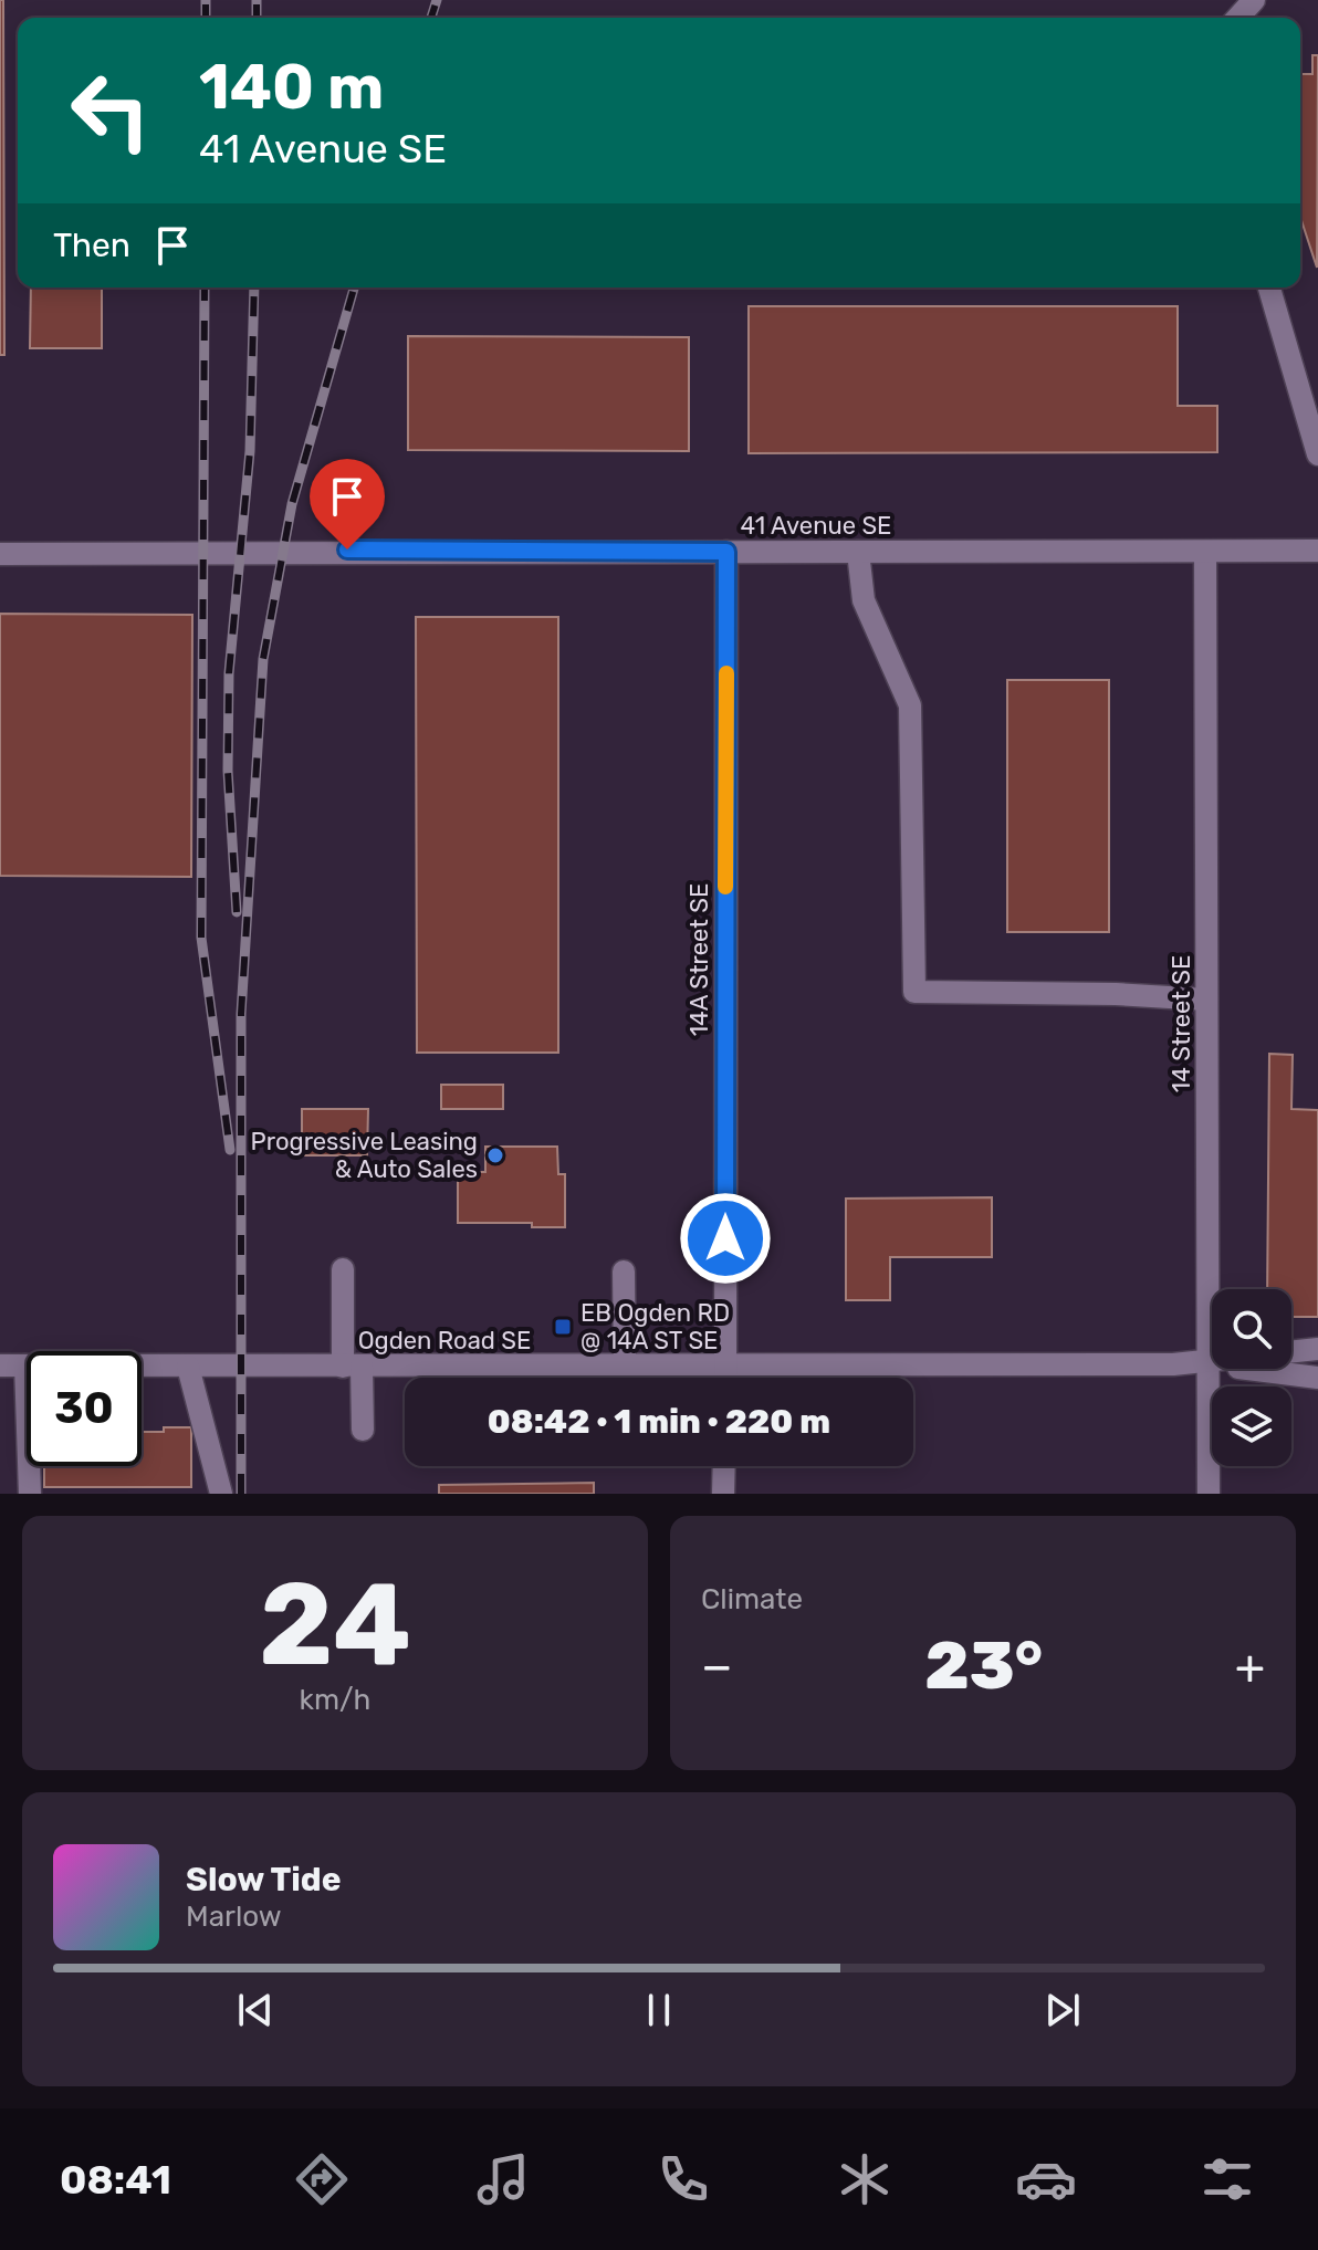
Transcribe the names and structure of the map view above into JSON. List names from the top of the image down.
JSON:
{
  "streets": {
    "street": [
      "41 Avenue SE",
      "14A Street SE",
      "14 Street SE",
      "Ogden Road SE"
    ]
  },
  "crossings": [
    ["41 Avenue SE", "14A Street SE"],
    ["41 Avenue SE", "14 Street SE"],
    ["14A Street SE", "Ogden Road SE"],
    ["14 Street SE", "Ogden Road SE"]
  ],
  "places": {
    "other": ["Progressive Leasing & Auto Sales"],
    "transit": ["EB Ogden RD @ 14A ST SE"]
  },
  "page": {
    "turn": ["140 m", "41 Avenue SE"],
    "then": "Then",
    "limit": "30",
    "trip": "08:42 · 1 min · 220 m",
    "tile": [
      ["24", "km/h"],
      "Climate"
    ],
    "heat": ["−", "23°", "+"],
    "song": ["Slow Tide", "Marlow"],
    "tabs": "08:41"
  }
}
